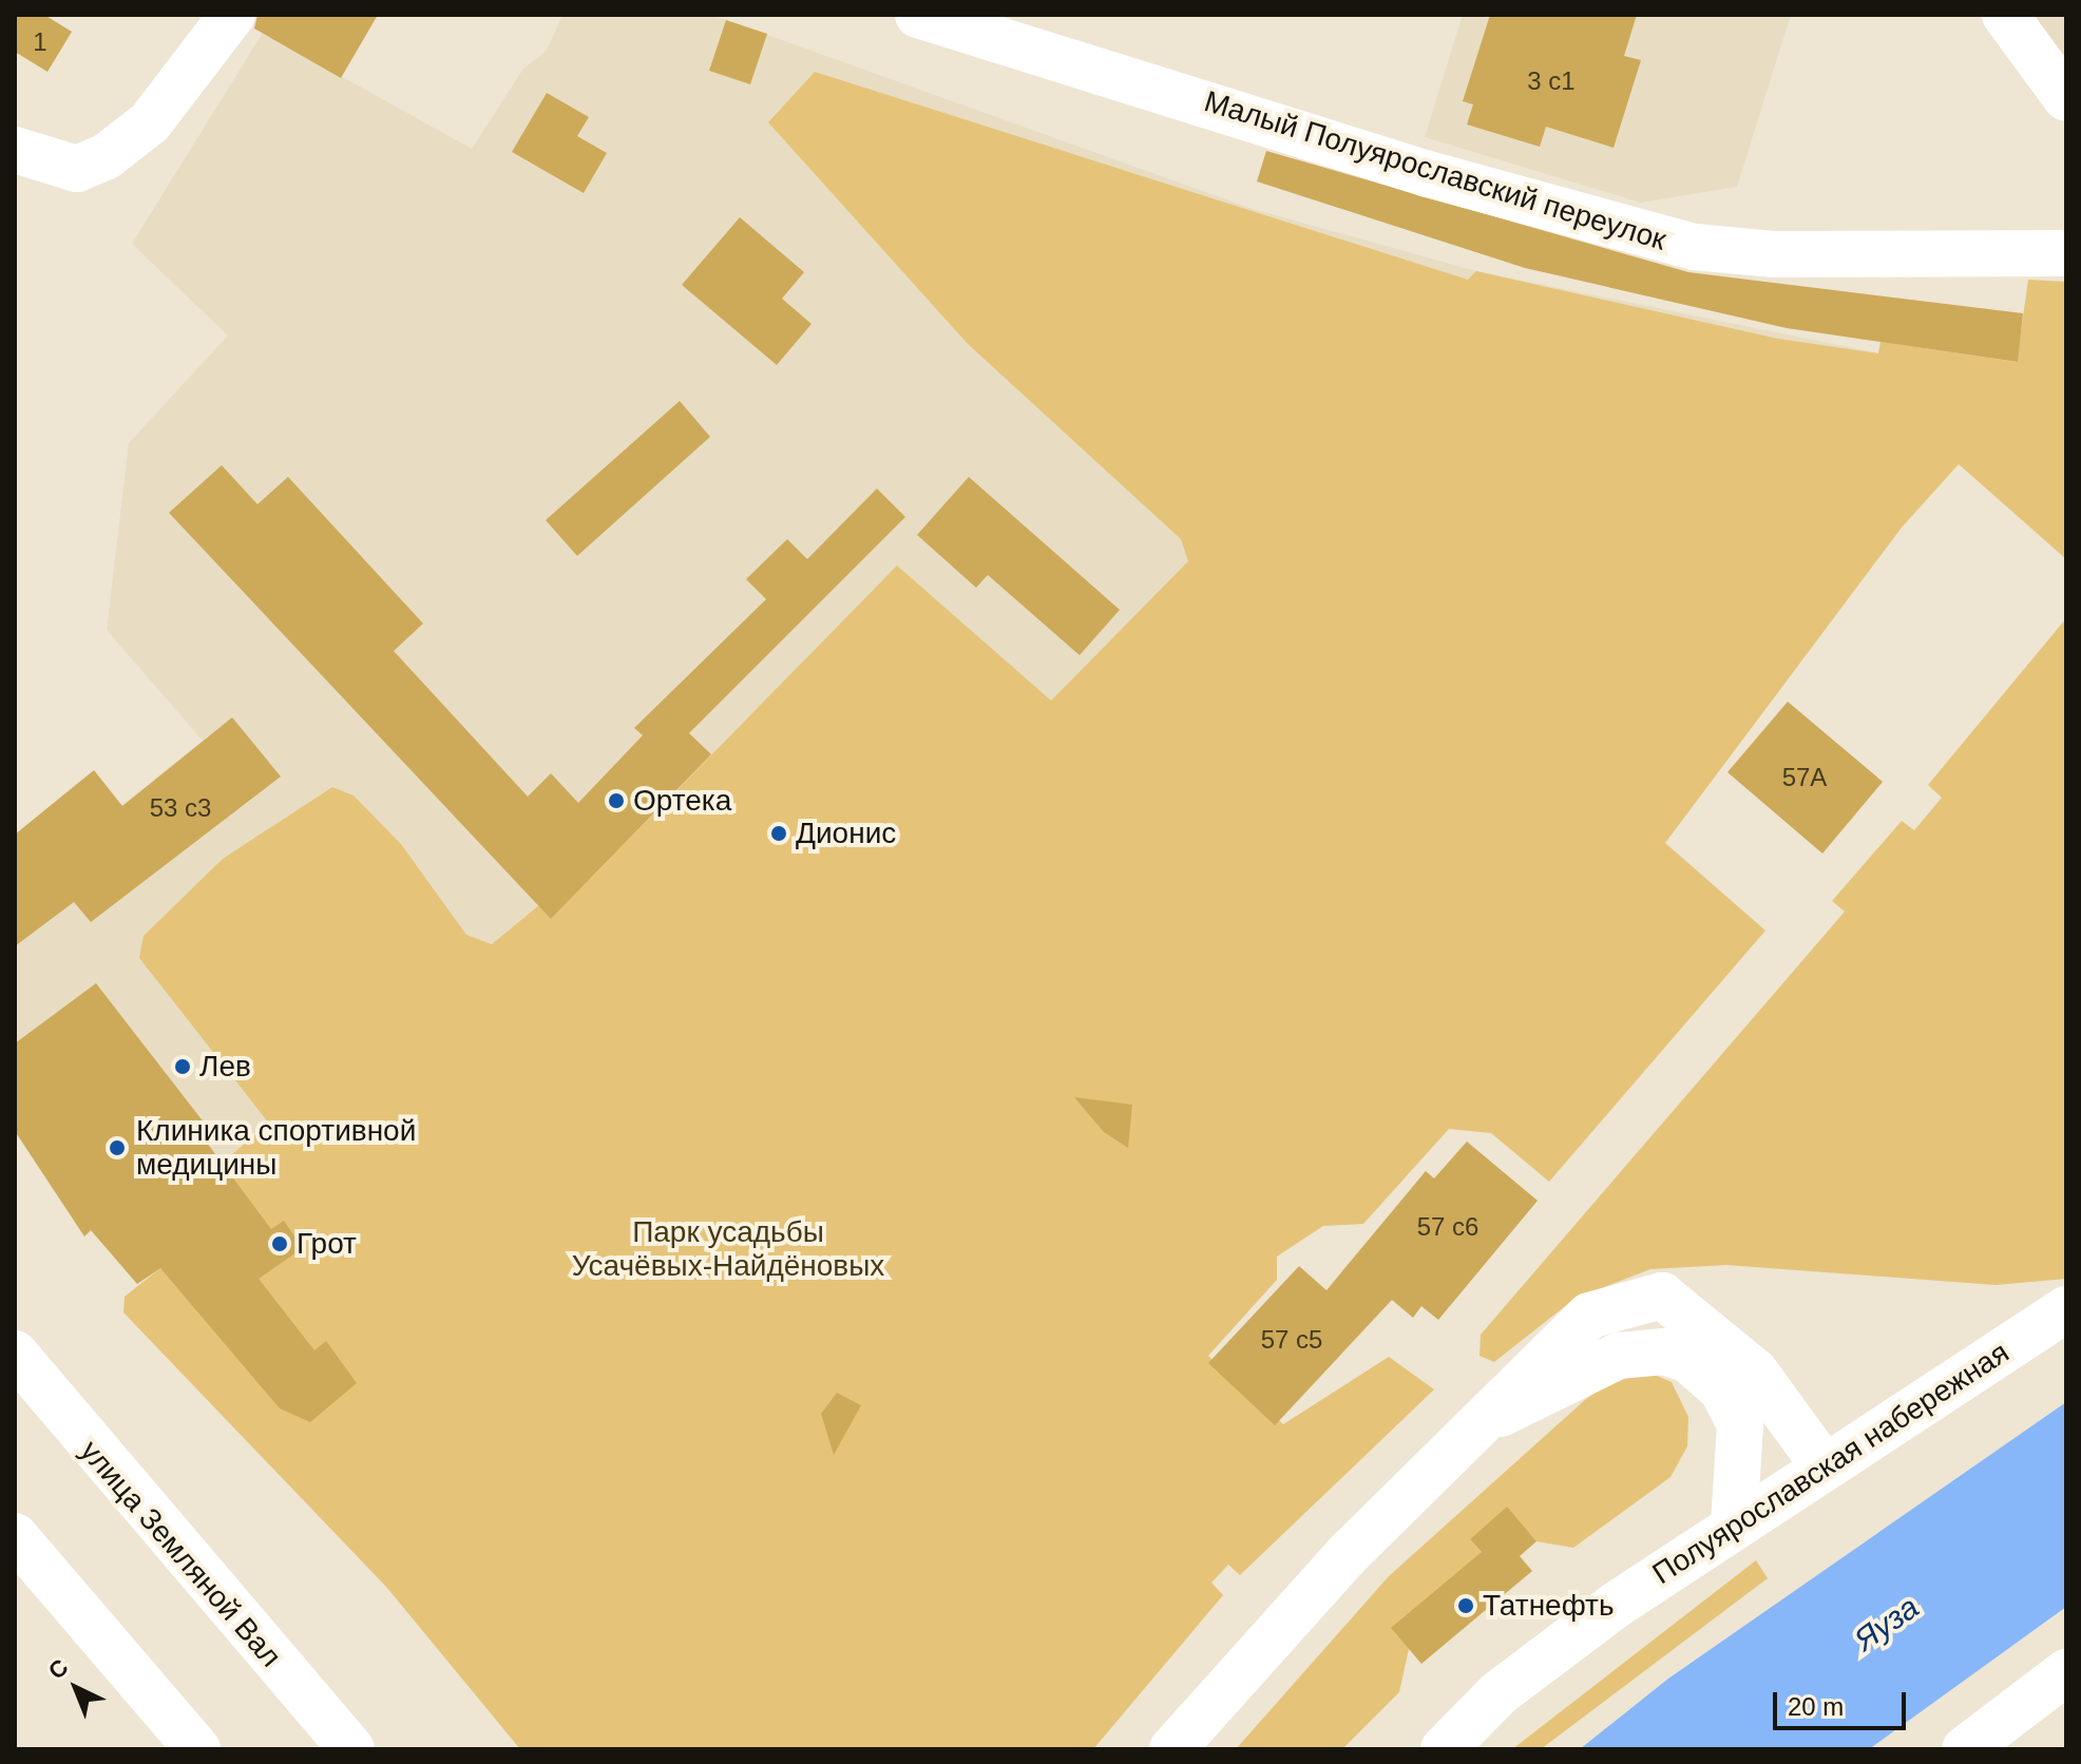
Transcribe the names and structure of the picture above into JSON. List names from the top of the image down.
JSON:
{
  "streets": {
    "main road": ["Малый Полуярославский переулок", "Полуярославская набережная", "улица Земляной Вал"]
  },
  "water": ["Яуза"],
  "parks": ["Парк усадьбы Усачёвых-Найдёновых"],
  "places": [
    "Ортека",
    "Дионис",
    "Лев",
    "Клиника спортивной медицины",
    "Грот",
    "Татнефть"
  ],
  "house_numbers": [
    "1",
    "3 с1",
    "57А",
    "53 с3",
    "57 с6",
    "57 с5"
  ],
  "scale_bar": "20 m",
  "north": "top left"
}
